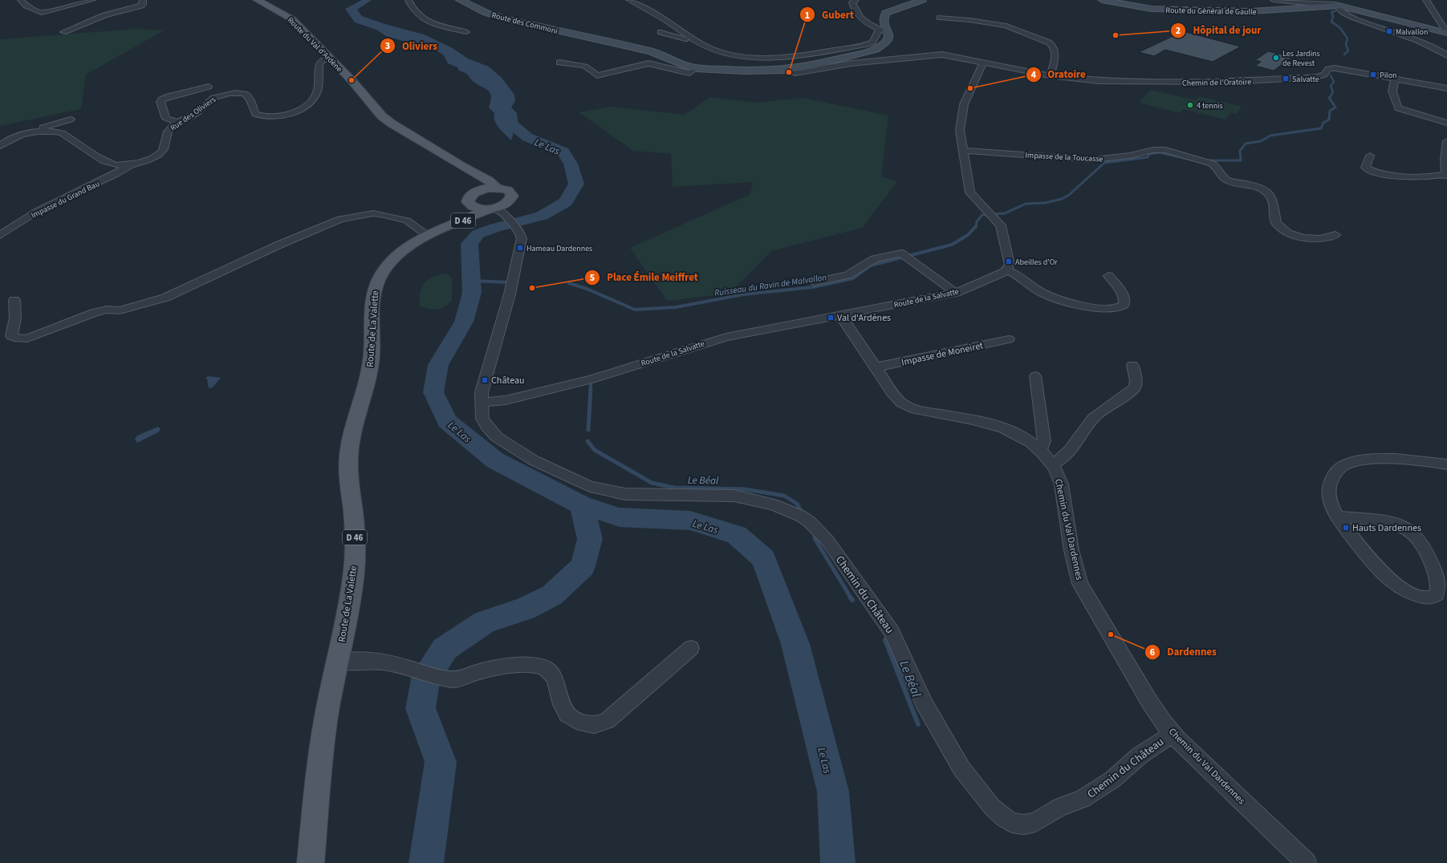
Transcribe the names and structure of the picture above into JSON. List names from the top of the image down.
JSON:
{
  "streets": {
    "main road": ["Route du Val d'Ardène", "D 46", "Route de La Valette"],
    "street": [
      "Route du Général de Gaulle",
      "Route des Commoni",
      "Chemin de l'Oratoire",
      "Rue des Oliviers",
      "Impasse de la Toucasse",
      "Impasse du Grand Bau",
      "Route de la Salvatte",
      "Impasse de Moneiret",
      "Chemin du Val Dardennes",
      "Chemin du Château"
    ]
  },
  "crossings": [
    ["Route du Val d'Ardène", "Rue des Oliviers"],
    ["Rue des Oliviers", "Impasse du Grand Bau"],
    ["Route de la Salvatte", "Chemin du Val Dardennes"],
    ["Route de la Salvatte", "Chemin du Château"],
    ["Route de La Valette", "Chemin du Château"],
    ["Impasse de Moneiret", "Chemin du Val Dardennes"],
    ["Chemin du Val Dardennes", "Chemin du Château"]
  ],
  "water": ["Le Las", "Ruisseau du Ravin de Malvallon", "Le Béal"],
  "places": {
    "transit": [
      "Malvallon",
      "Pilon",
      "Salvatte",
      "Hameau Dardennes",
      "Abeilles d'Or",
      "Val d'Ardènes",
      "Château",
      "Hauts Dardennes"
    ],
    "other": [
      "Hôpital de jour",
      "Les Jardins de Revest",
      "Gubert",
      "Oliviers",
      "Oratoire",
      "4 tennis",
      "Place Émile Meiffret",
      "Dardennes"
    ]
  }
}
